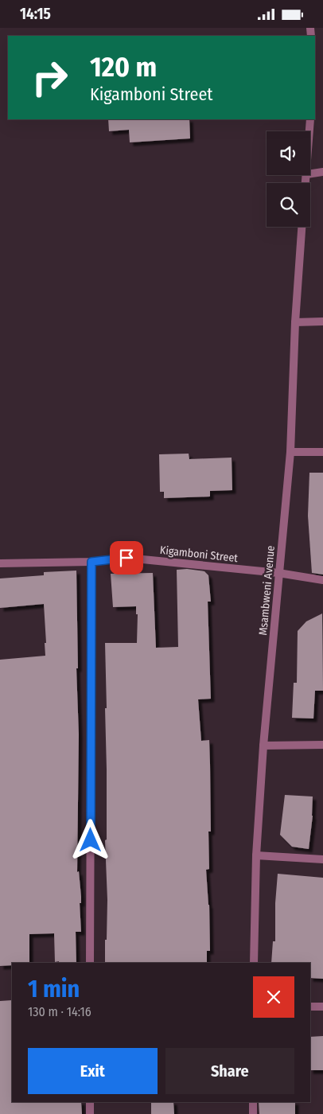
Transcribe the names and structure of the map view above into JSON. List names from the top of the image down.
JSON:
{
  "streets": {
    "street": ["Kigamboni Street", "Msambweni Avenue"]
  },
  "crossings": [
    ["Kigamboni Street", "Msambweni Avenue"]
  ],
  "page": {
    "status": "14:15",
    "turn": ["120 m", "Kigamboni Street"],
    "heading": ["1 min", "130 m · 14:16"],
    "buttons": ["Exit", "Share"]
  }
}
